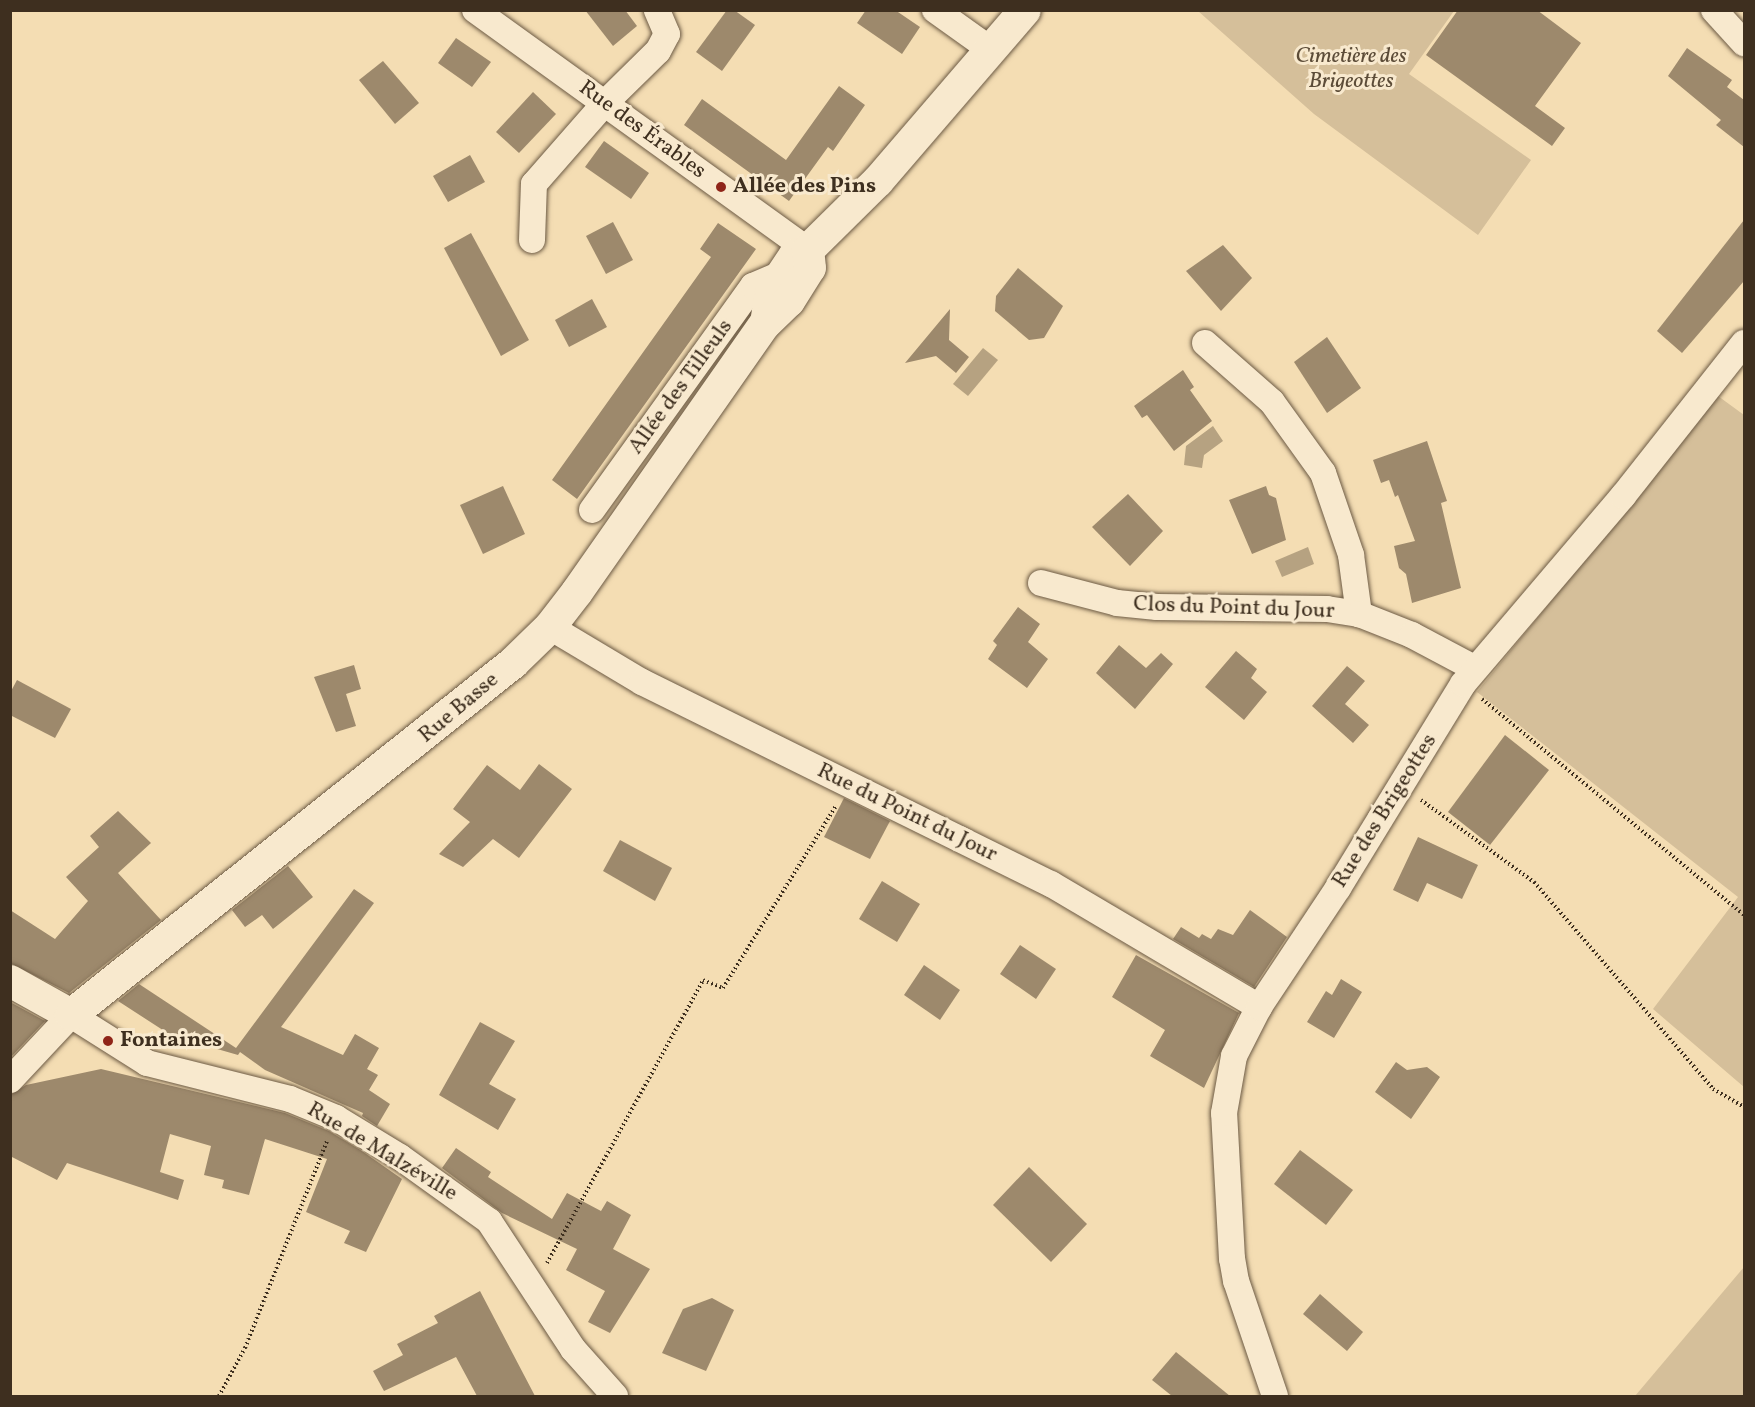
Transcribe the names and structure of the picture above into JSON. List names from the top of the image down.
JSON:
{
  "streets": {
    "street": [
      "Rue des Érables",
      "Allée des Tilleuls",
      "Clos du Point du Jour",
      "Rue Basse",
      "Rue des Brigeottes",
      "Rue du Point du Jour",
      "Rue de Malzéville"
    ]
  },
  "crossings": [
    ["Rue des Érables", "Rue Basse"],
    ["Allée des Tilleuls", "Rue Basse"],
    ["Clos du Point du Jour", "Rue des Brigeottes"],
    ["Rue Basse", "Rue du Point du Jour"],
    ["Rue Basse", "Rue de Malzéville"],
    ["Rue des Brigeottes", "Rue du Point du Jour"]
  ],
  "parks": ["Cimetière des Brigeottes"],
  "places": ["Allée des Pins", "Fontaines"]
}
